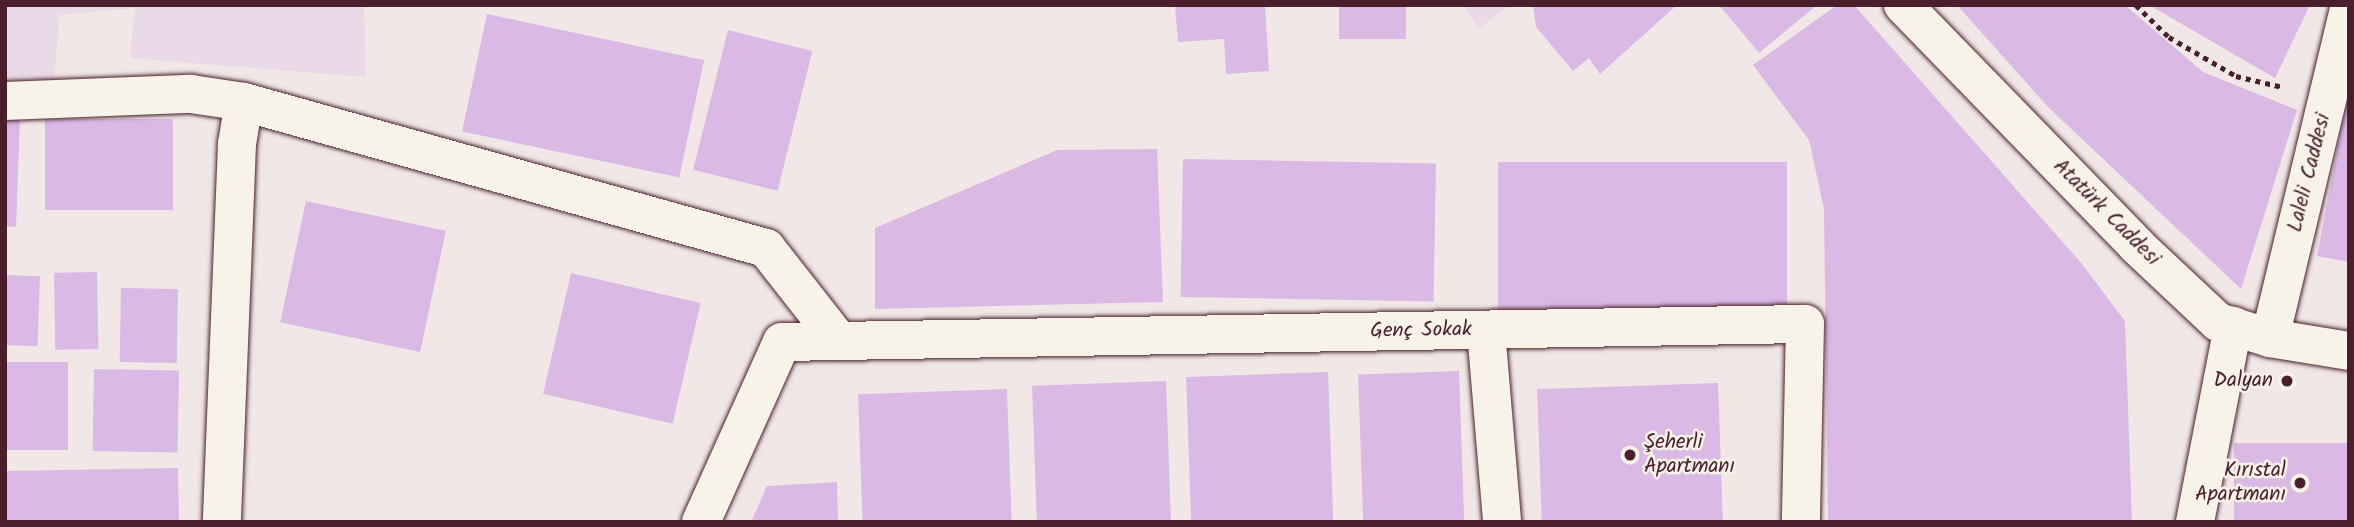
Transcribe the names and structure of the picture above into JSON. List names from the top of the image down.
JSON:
{
  "streets": {
    "street": ["Laleli Caddesi", "Atatürk Caddesi", "Genç Sokak"]
  },
  "crossings": [
    ["Laleli Caddesi", "Atatürk Caddesi"]
  ],
  "places": ["Dalyan", "Şeherli Apartmanı", "Kırıstal Apartmanı"]
}
